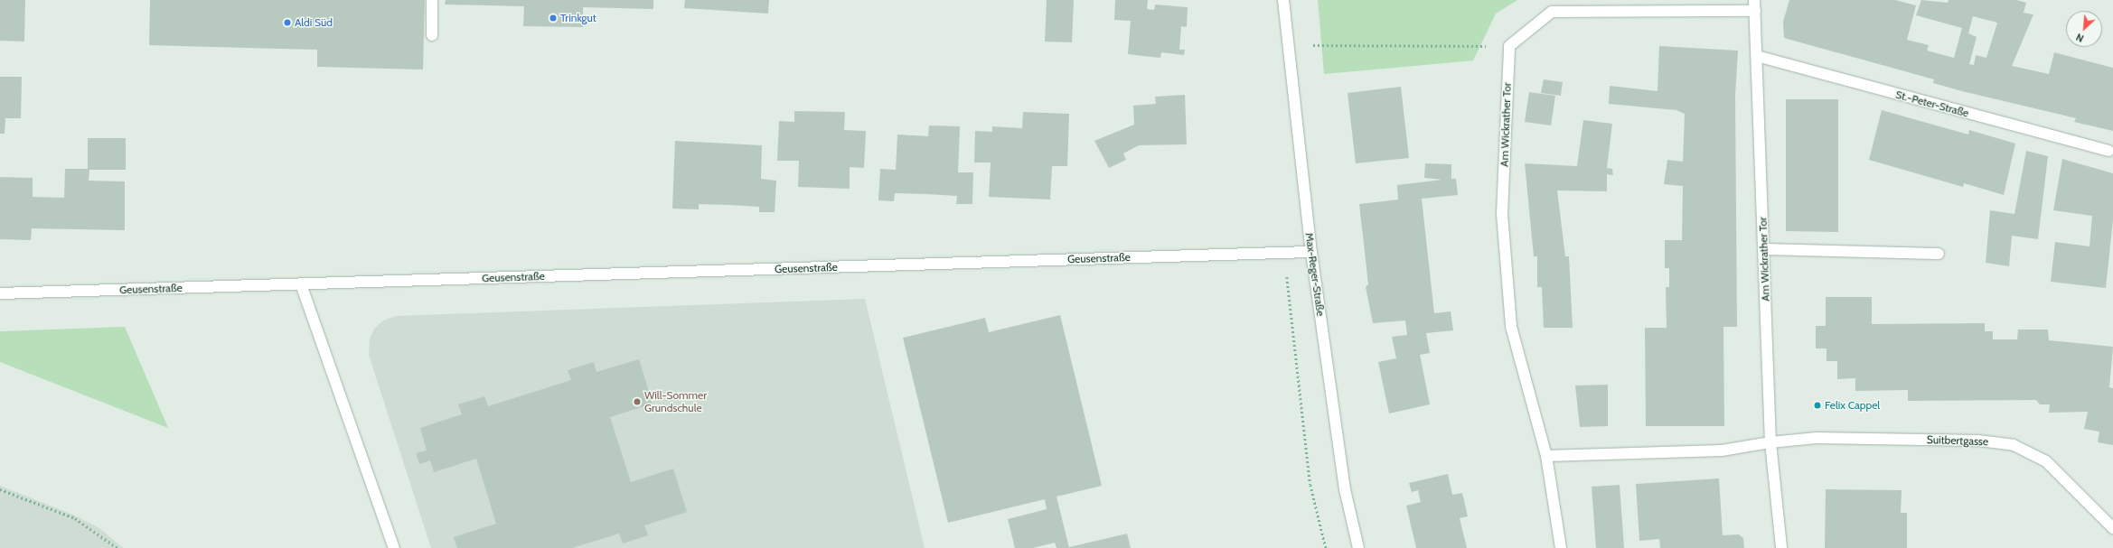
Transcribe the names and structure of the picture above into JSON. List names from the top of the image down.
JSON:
{
  "streets": {
    "street": [
      "St.-Peter-Straße",
      "Am Wickrather Tor",
      "Geusenstraße",
      "Max-Reger-Straße",
      "Suitbertgasse"
    ]
  },
  "crossings": [
    ["St.-Peter-Straße", "Am Wickrather Tor"],
    ["Am Wickrather Tor", "Suitbertgasse"],
    ["Geusenstraße", "Max-Reger-Straße"]
  ],
  "places": [
    "Trinkgut",
    "Aldi Süd",
    "Will-Sommer Grundschule",
    "Felix Cappel"
  ],
  "north": "bottom left"
}
